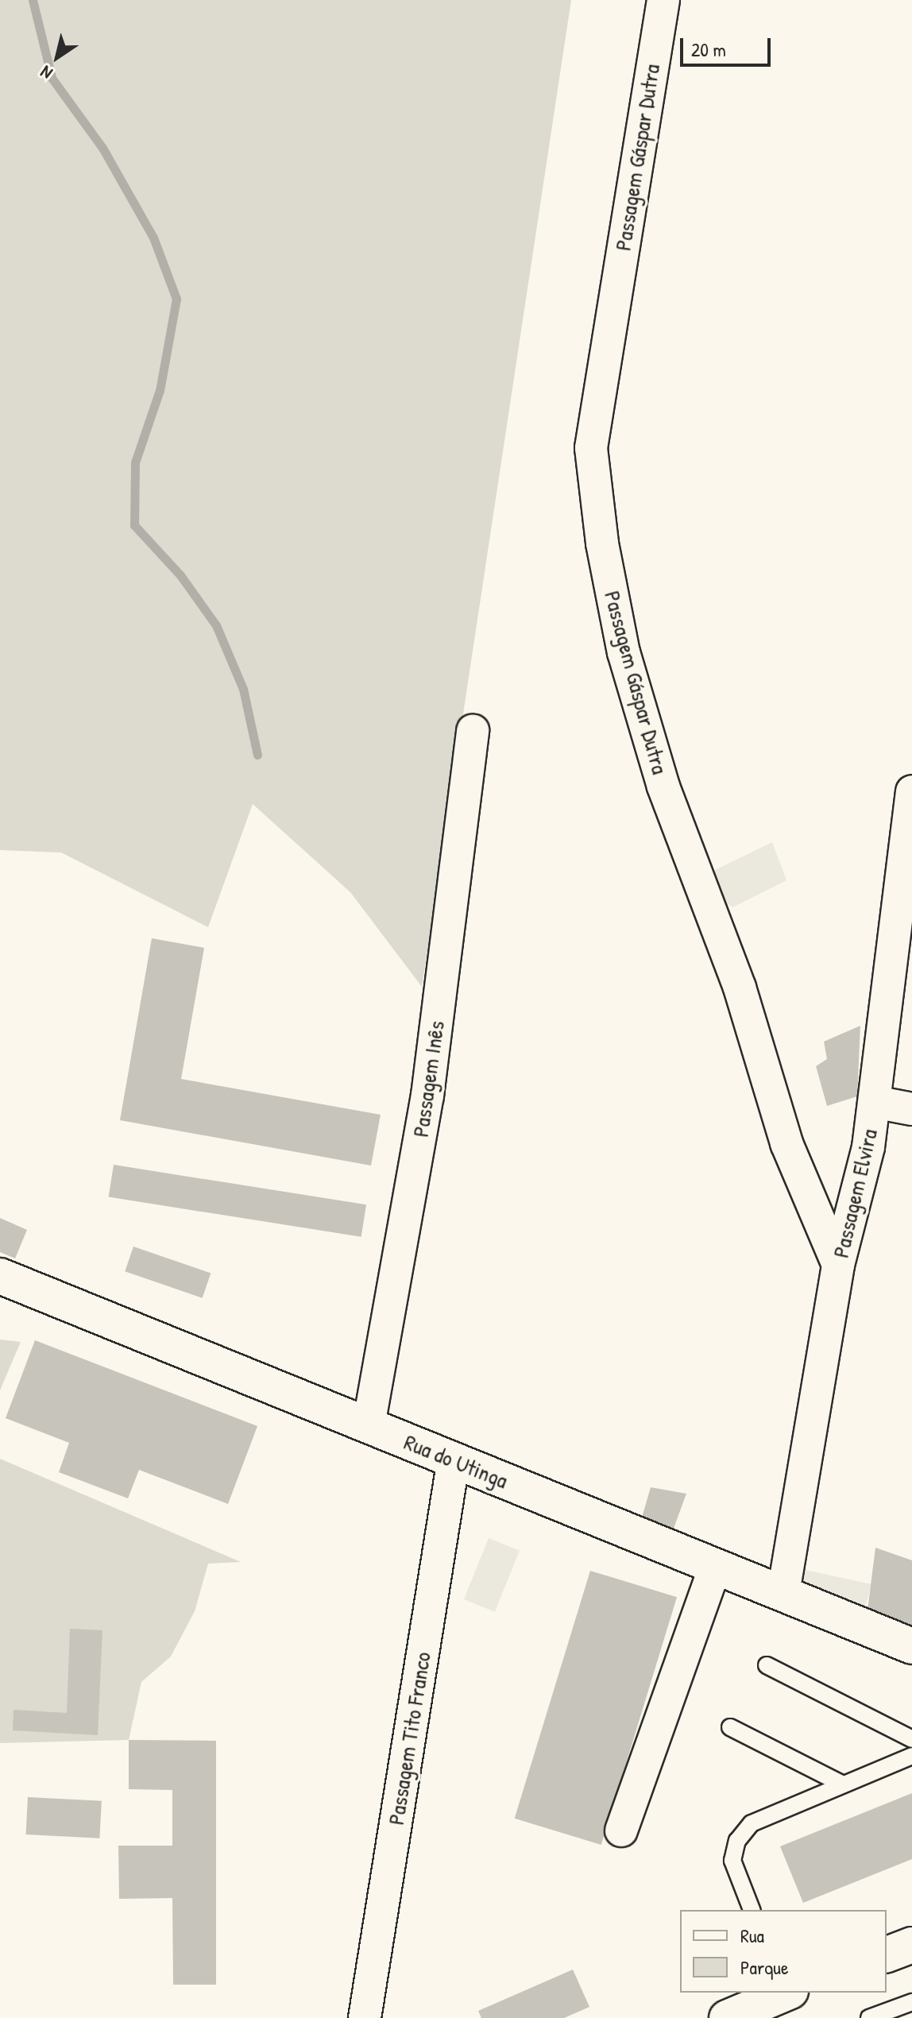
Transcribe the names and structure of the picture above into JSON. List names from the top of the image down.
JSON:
{
  "streets": {
    "main road": ["Rua do Utinga"],
    "street": [
      "Passagem Gáspar Dutra",
      "Passagem Inês",
      "Passagem Elvira",
      "Passagem Tito Franco"
    ]
  },
  "crossings": [
    ["Passagem Gáspar Dutra", "Passagem Elvira"],
    ["Passagem Inês", "Rua do Utinga"],
    ["Passagem Elvira", "Rua do Utinga"],
    ["Rua do Utinga", "Passagem Tito Franco"]
  ],
  "legend": ["Rua", "Parque"],
  "scale_bar": "20 m",
  "north": "bottom left"
}
